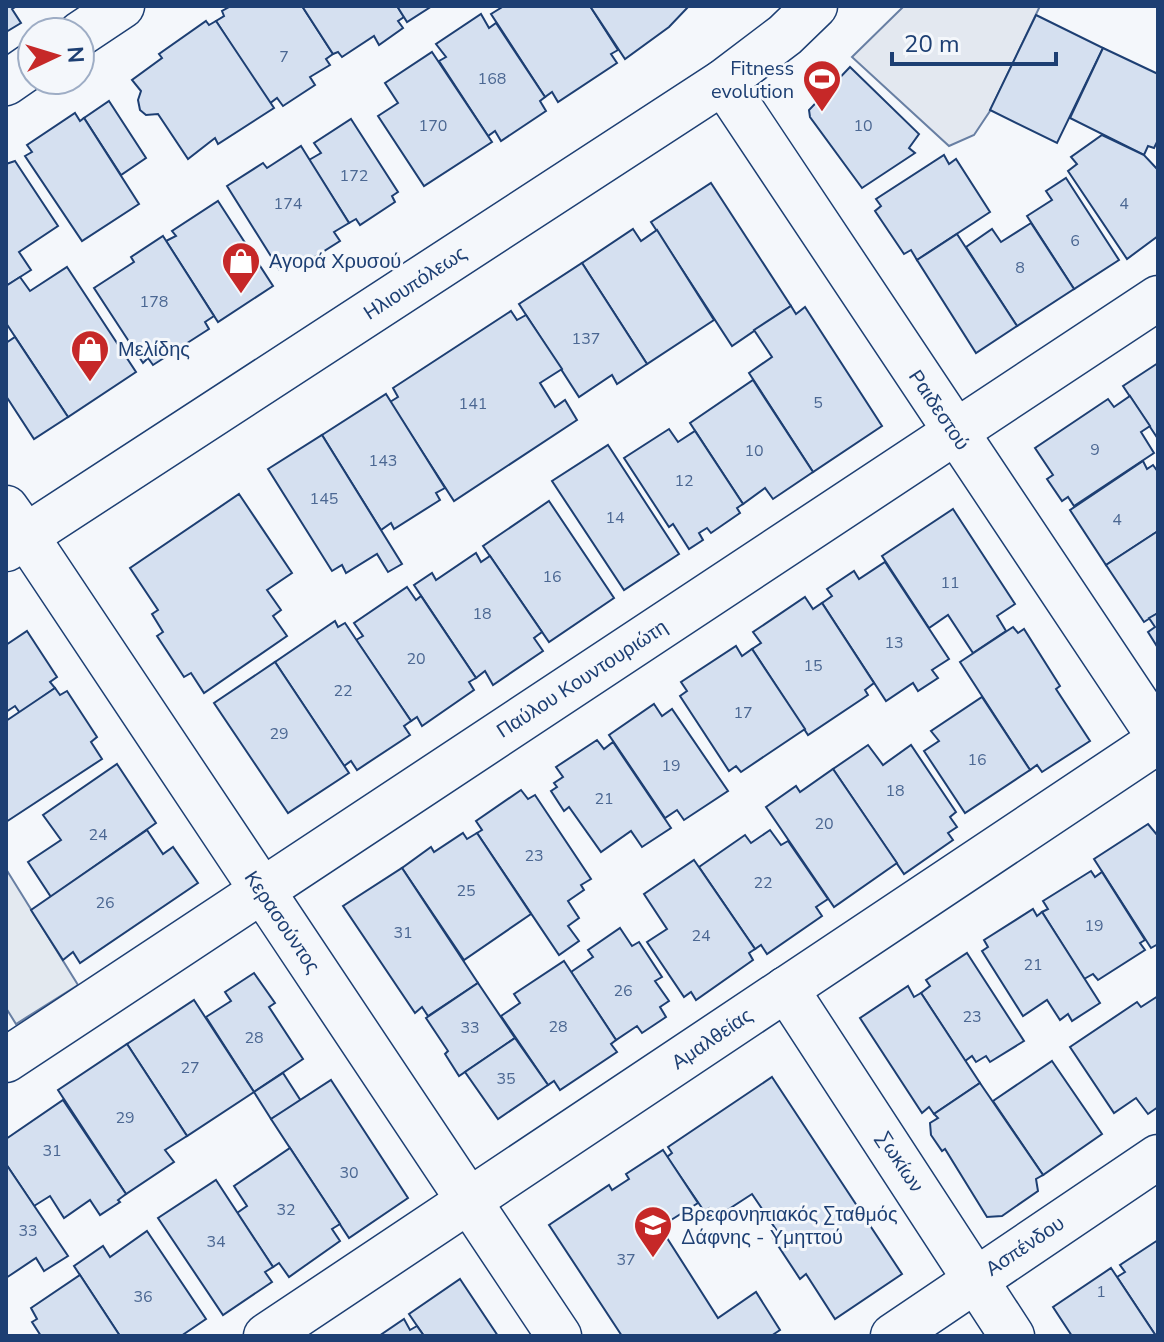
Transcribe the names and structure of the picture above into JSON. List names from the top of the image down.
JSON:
{
  "streets": {
    "street": [
      "Ηλιουπόλεως",
      "Ραιδεστού",
      "Παύλου Κουντουριώτη",
      "Κερασούντος",
      "Αμαλθείας",
      "Σωκίων",
      "Ασπένδου"
    ]
  },
  "crossings": [
    ["Ηλιουπόλεως", "Ραιδεστού"],
    ["Ηλιουπόλεως", "Κερασούντος"],
    ["Ραιδεστού", "Παύλου Κουντουριώτη"],
    ["Ραιδεστού", "Αμαλθείας"],
    ["Παύλου Κουντουριώτη", "Κερασούντος"],
    ["Κερασούντος", "Αμαλθείας"],
    ["Αμαλθείας", "Σωκίων"],
    ["Σωκίων", "Ασπένδου"]
  ],
  "places": {
    "sports": ["Fitness evolution"],
    "shop": ["Αγορά Χρυσού", "Μελίδης"],
    "school or university": ["Βρεφονηπιακός Σταθμός Δάφνης - Υμηττού"]
  },
  "house_numbers": [
    "7",
    "168",
    "170",
    "10",
    "172",
    "174",
    "4",
    "6",
    "8",
    "178",
    "137",
    "5",
    "141",
    "9",
    "10",
    "143",
    "12",
    "145",
    "14",
    "4",
    "16",
    "11",
    "18",
    "13",
    "20",
    "15",
    "22",
    "17",
    "29",
    "16",
    "19",
    "18",
    "21",
    "20",
    "24",
    "23",
    "22",
    "25",
    "26",
    "19",
    "31",
    "24",
    "21",
    "26",
    "23",
    "28",
    "33",
    "28",
    "27",
    "35",
    "29",
    "31",
    "30",
    "32",
    "33",
    "34",
    "37",
    "1",
    "36"
  ],
  "scale_bar": "20 m",
  "north": "right"
}
